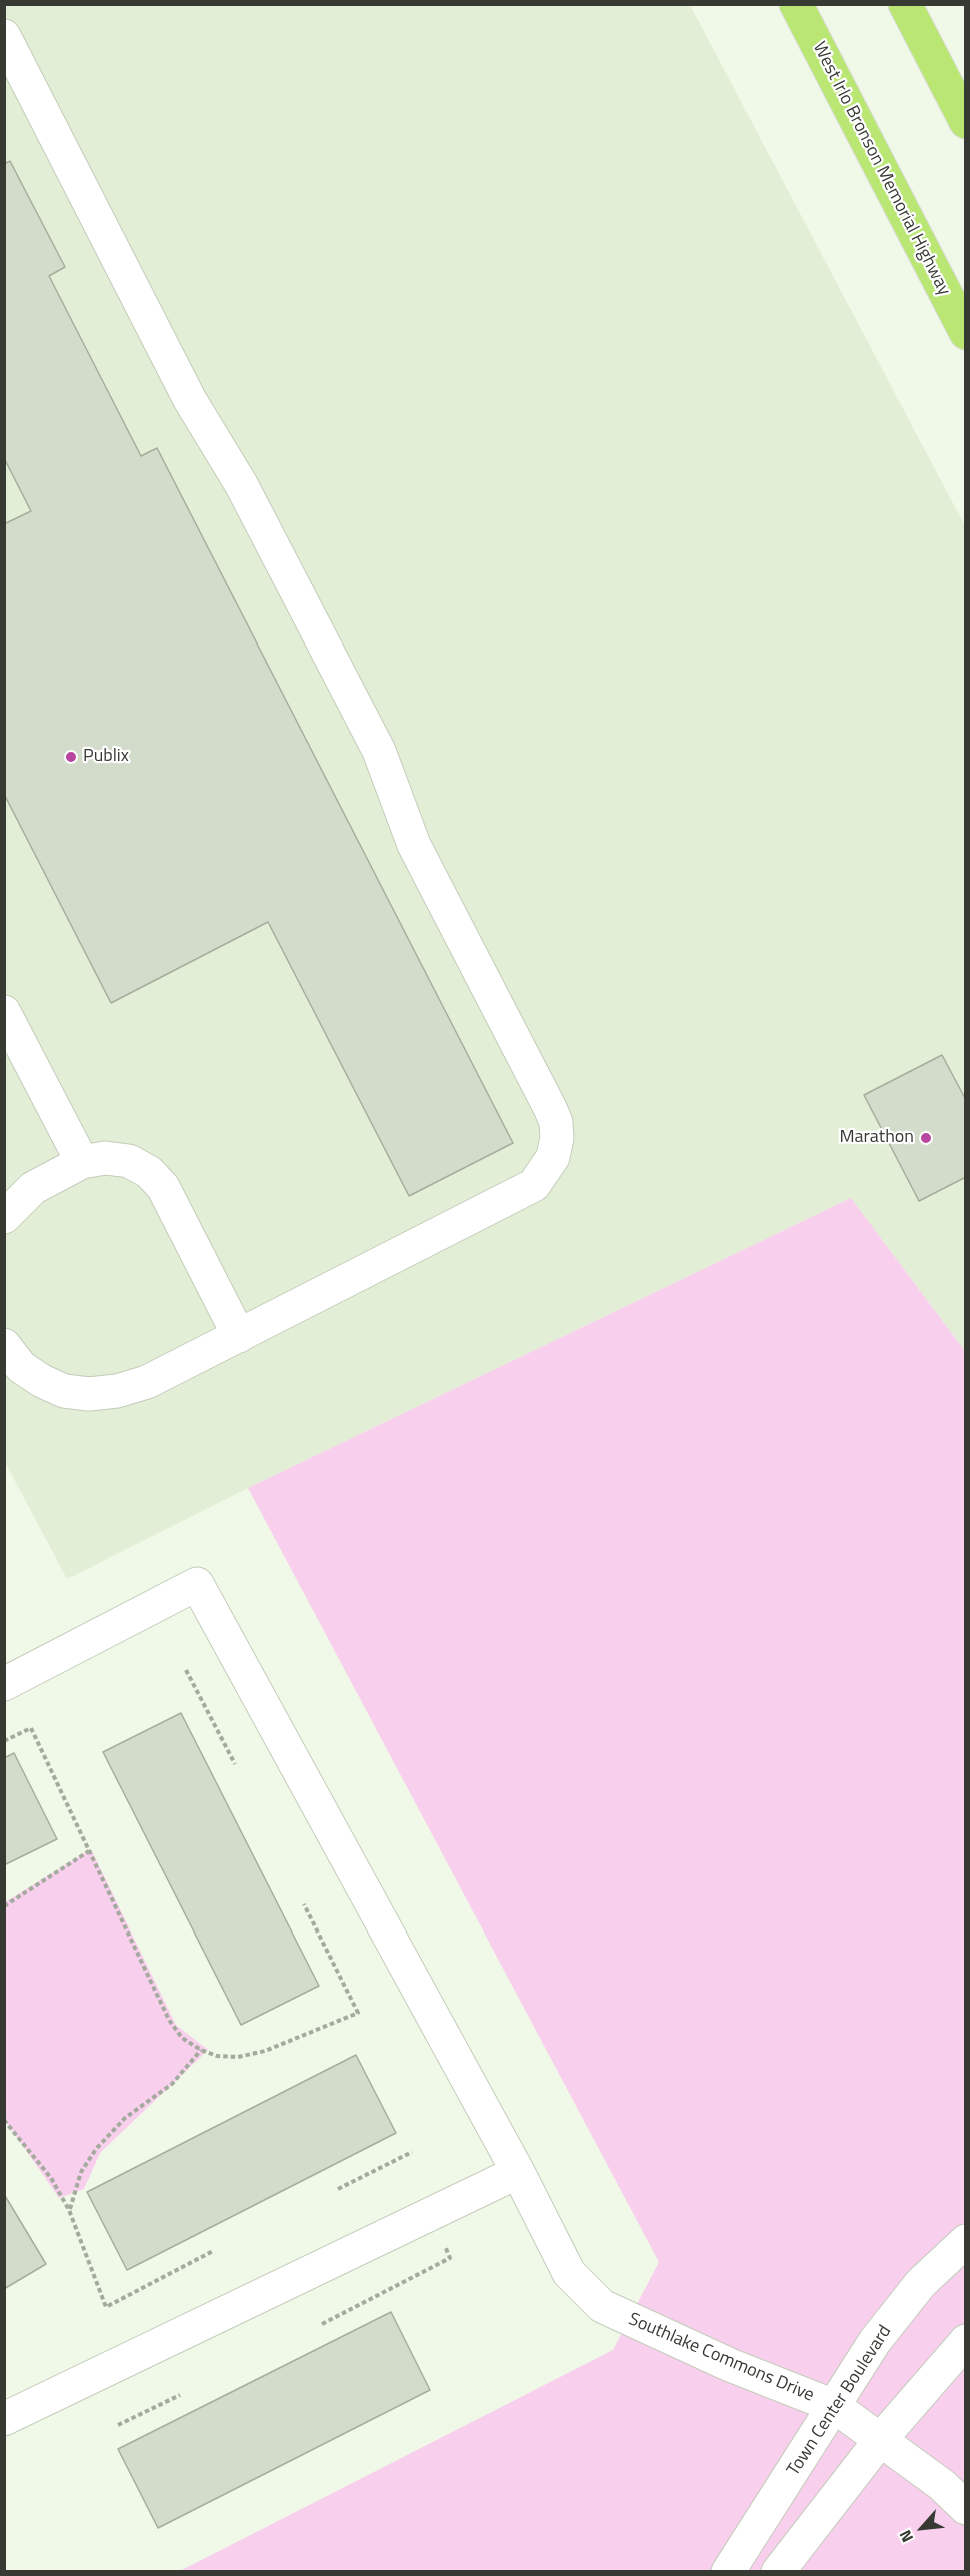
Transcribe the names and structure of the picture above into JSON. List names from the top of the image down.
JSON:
{
  "streets": {
    "highway": ["West Irlo Bronson Memorial Highway"],
    "street": ["Southlake Commons Drive", "Town Center Boulevard"]
  },
  "crossings": [
    ["Southlake Commons Drive", "Town Center Boulevard"]
  ],
  "places": ["Publix", "Marathon"],
  "north": "bottom left"
}
